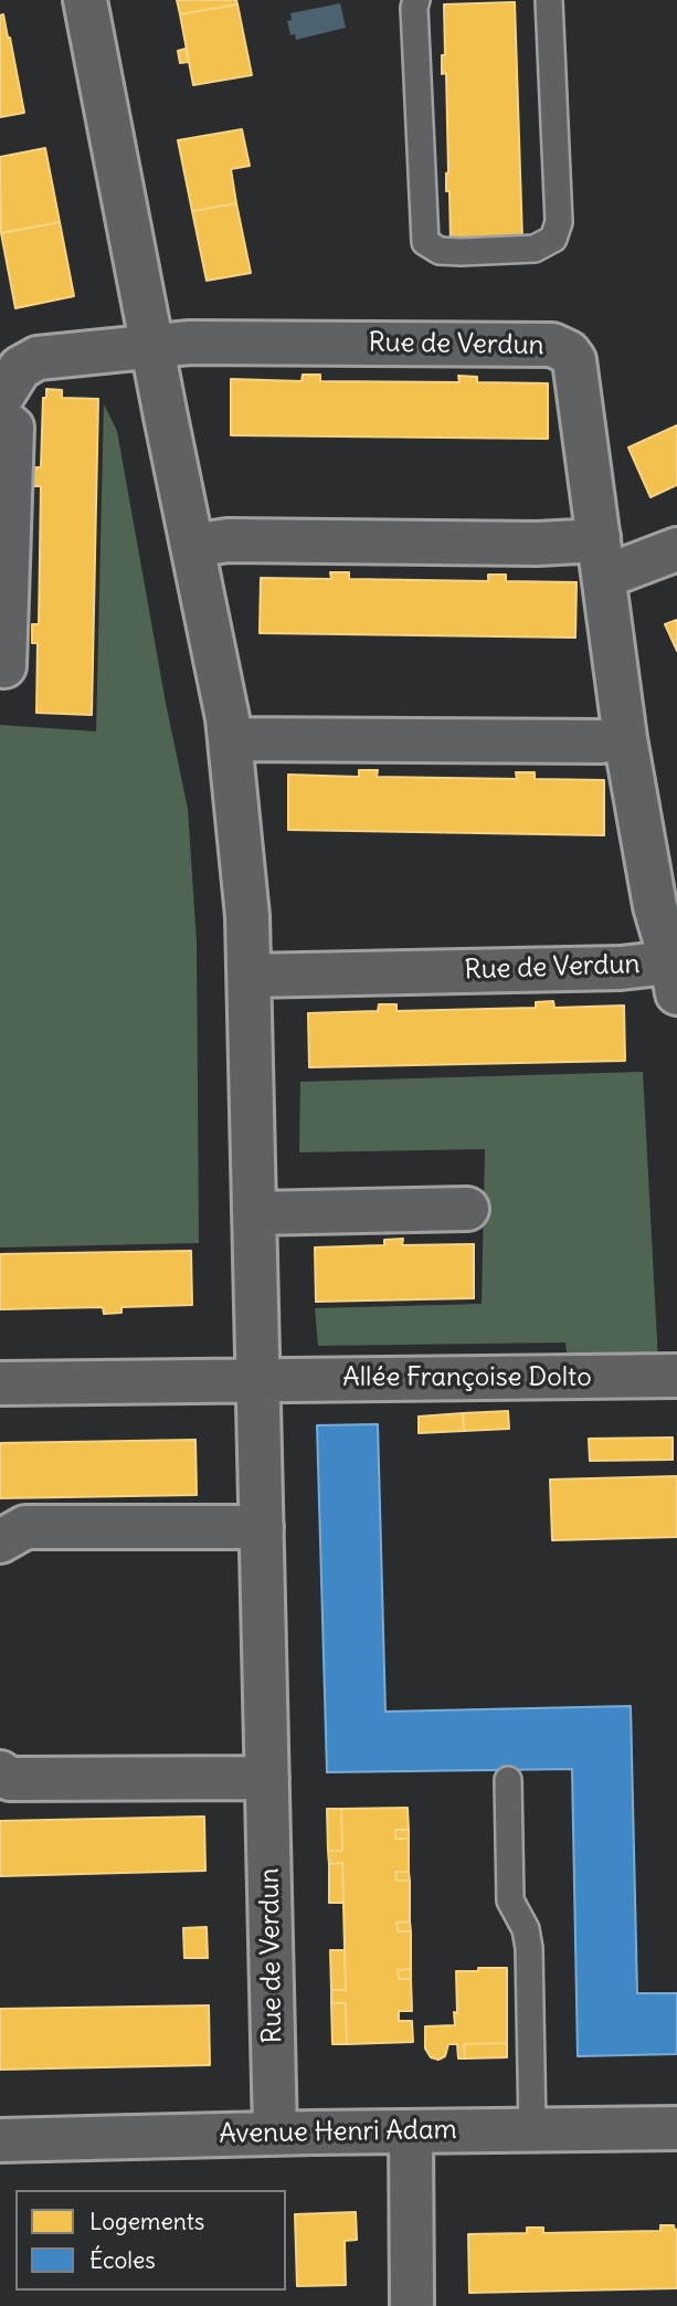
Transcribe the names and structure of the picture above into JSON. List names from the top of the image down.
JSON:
{
  "streets": {
    "street": ["Rue de Verdun", "Allée Françoise Dolto", "Avenue Henri Adam"]
  },
  "crossings": [
    ["Rue de Verdun", "Allée Françoise Dolto"],
    ["Rue de Verdun", "Avenue Henri Adam"]
  ],
  "legend": ["Logements", "Écoles"]
}
